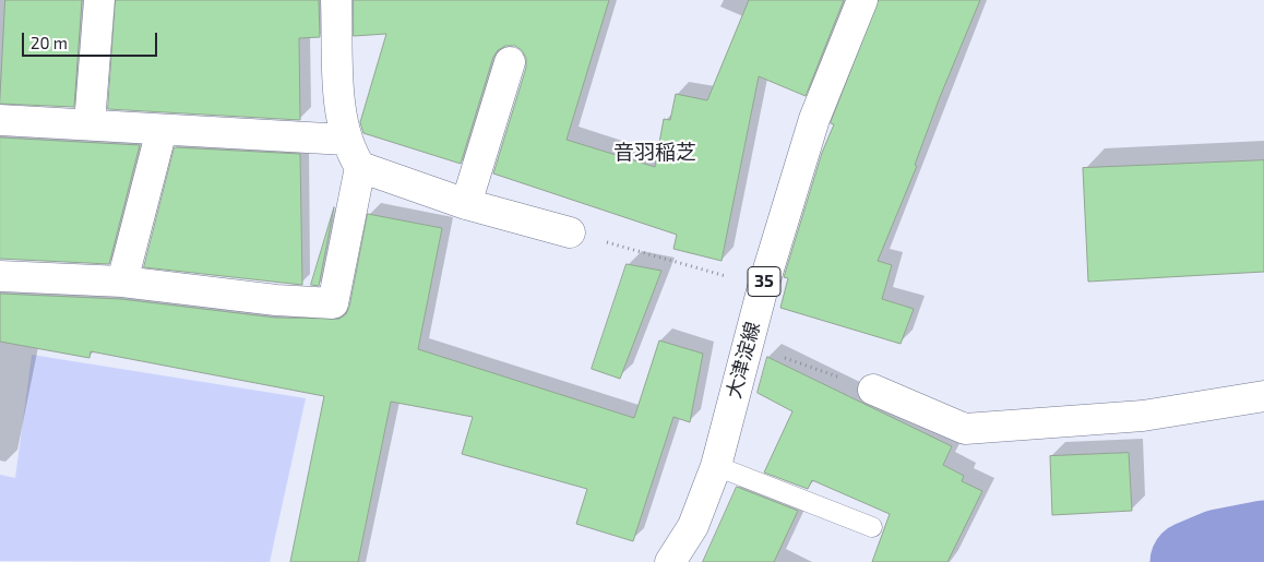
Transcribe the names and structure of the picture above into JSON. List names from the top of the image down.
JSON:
{
  "streets": {
    "street": ["35", "大津淀線"]
  },
  "districts": ["音羽稲芝"],
  "scale_bar": "20 m"
}
